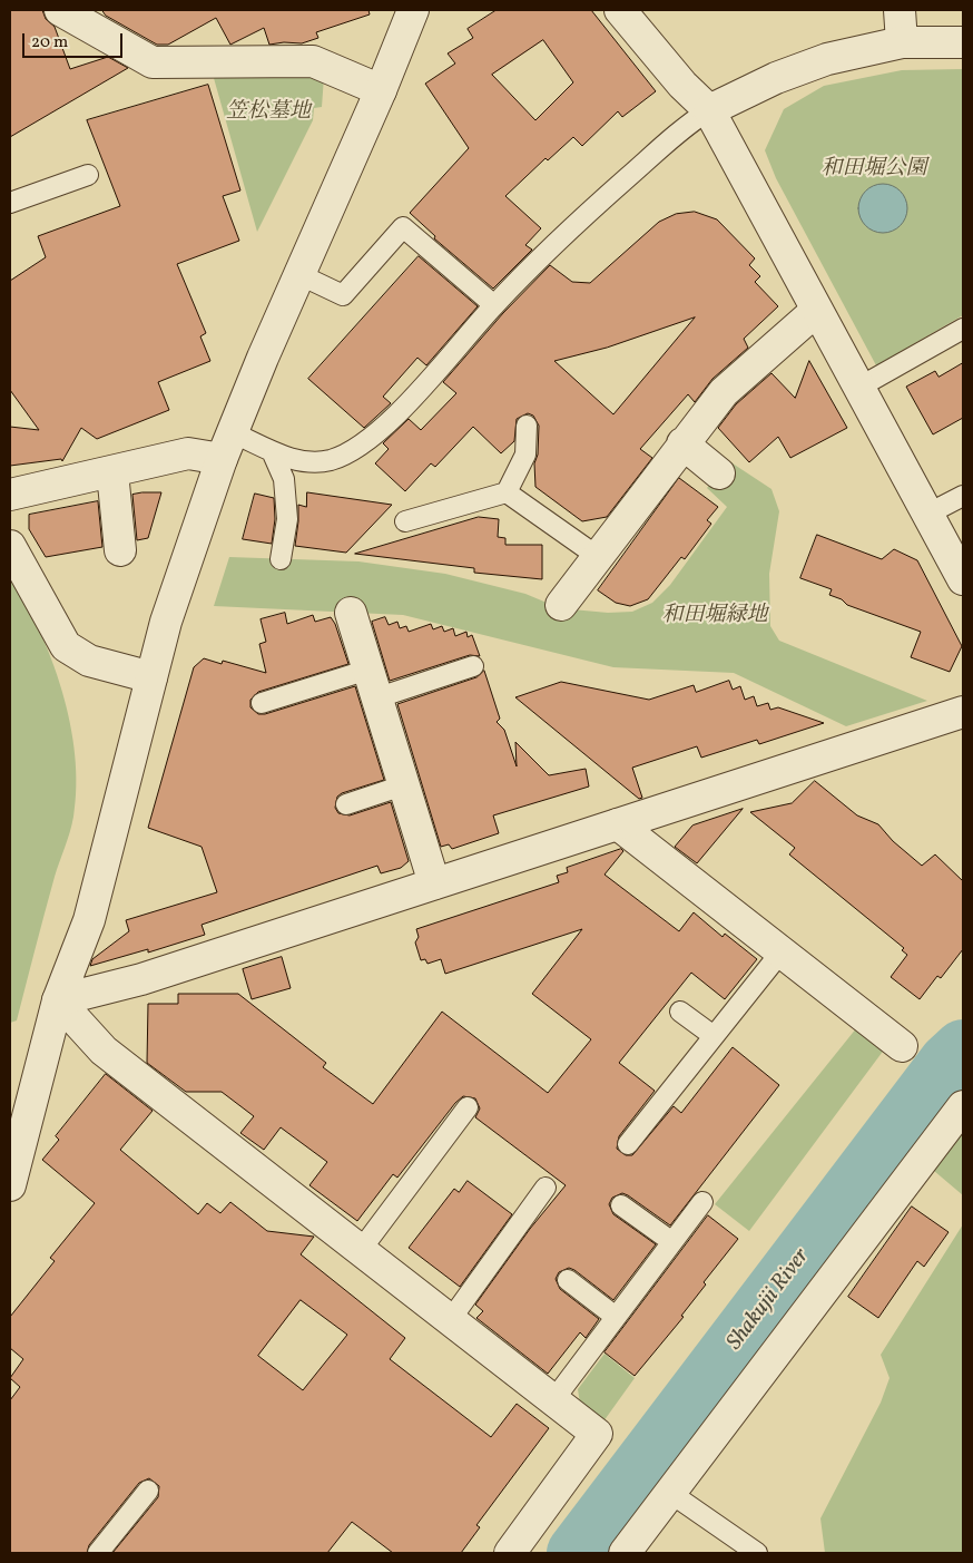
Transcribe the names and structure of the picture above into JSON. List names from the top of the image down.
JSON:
{
  "water": ["Shakujii River"],
  "parks": ["笠松墓地", "和田堀公園", "和田堀緑地"],
  "scale_bar": "20 m"
}
